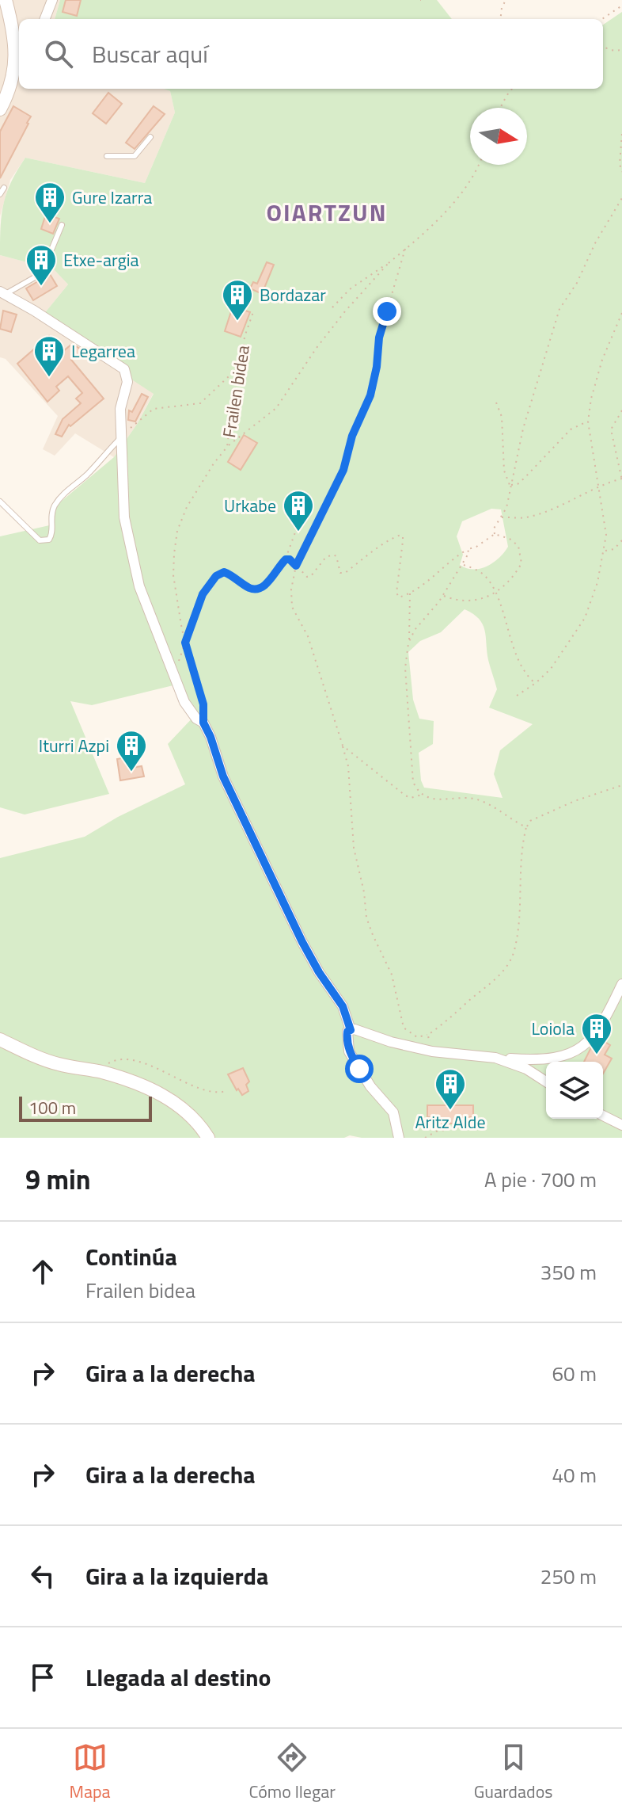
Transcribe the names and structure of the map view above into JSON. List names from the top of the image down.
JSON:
{
  "streets": {
    "path": ["Frailen bidea"]
  },
  "districts": ["OIARTZUN"],
  "places": {
    "building": [
      "Gure Izarra",
      "Etxe-argia",
      "Bordazar",
      "Legarrea",
      "Urkabe",
      "Iturri Azpi",
      "Loiola",
      "Aritz Alde"
    ]
  },
  "scale_bar": "100 m",
  "north": "right",
  "page": {
    "search": "Buscar aquí",
    "scale": "100 m",
    "heading": ["9 min", "A pie · 700 m"],
    "list": [
      ["Continúa", "Frailen bidea", "350 m"],
      ["Gira a la derecha", "60 m"],
      ["Gira a la derecha", "40 m"],
      ["Gira a la izquierda", "250 m"],
      "Llegada al destino"
    ],
    "nav": ["Mapa", "Cómo llegar", "Guardados"]
  }
}
